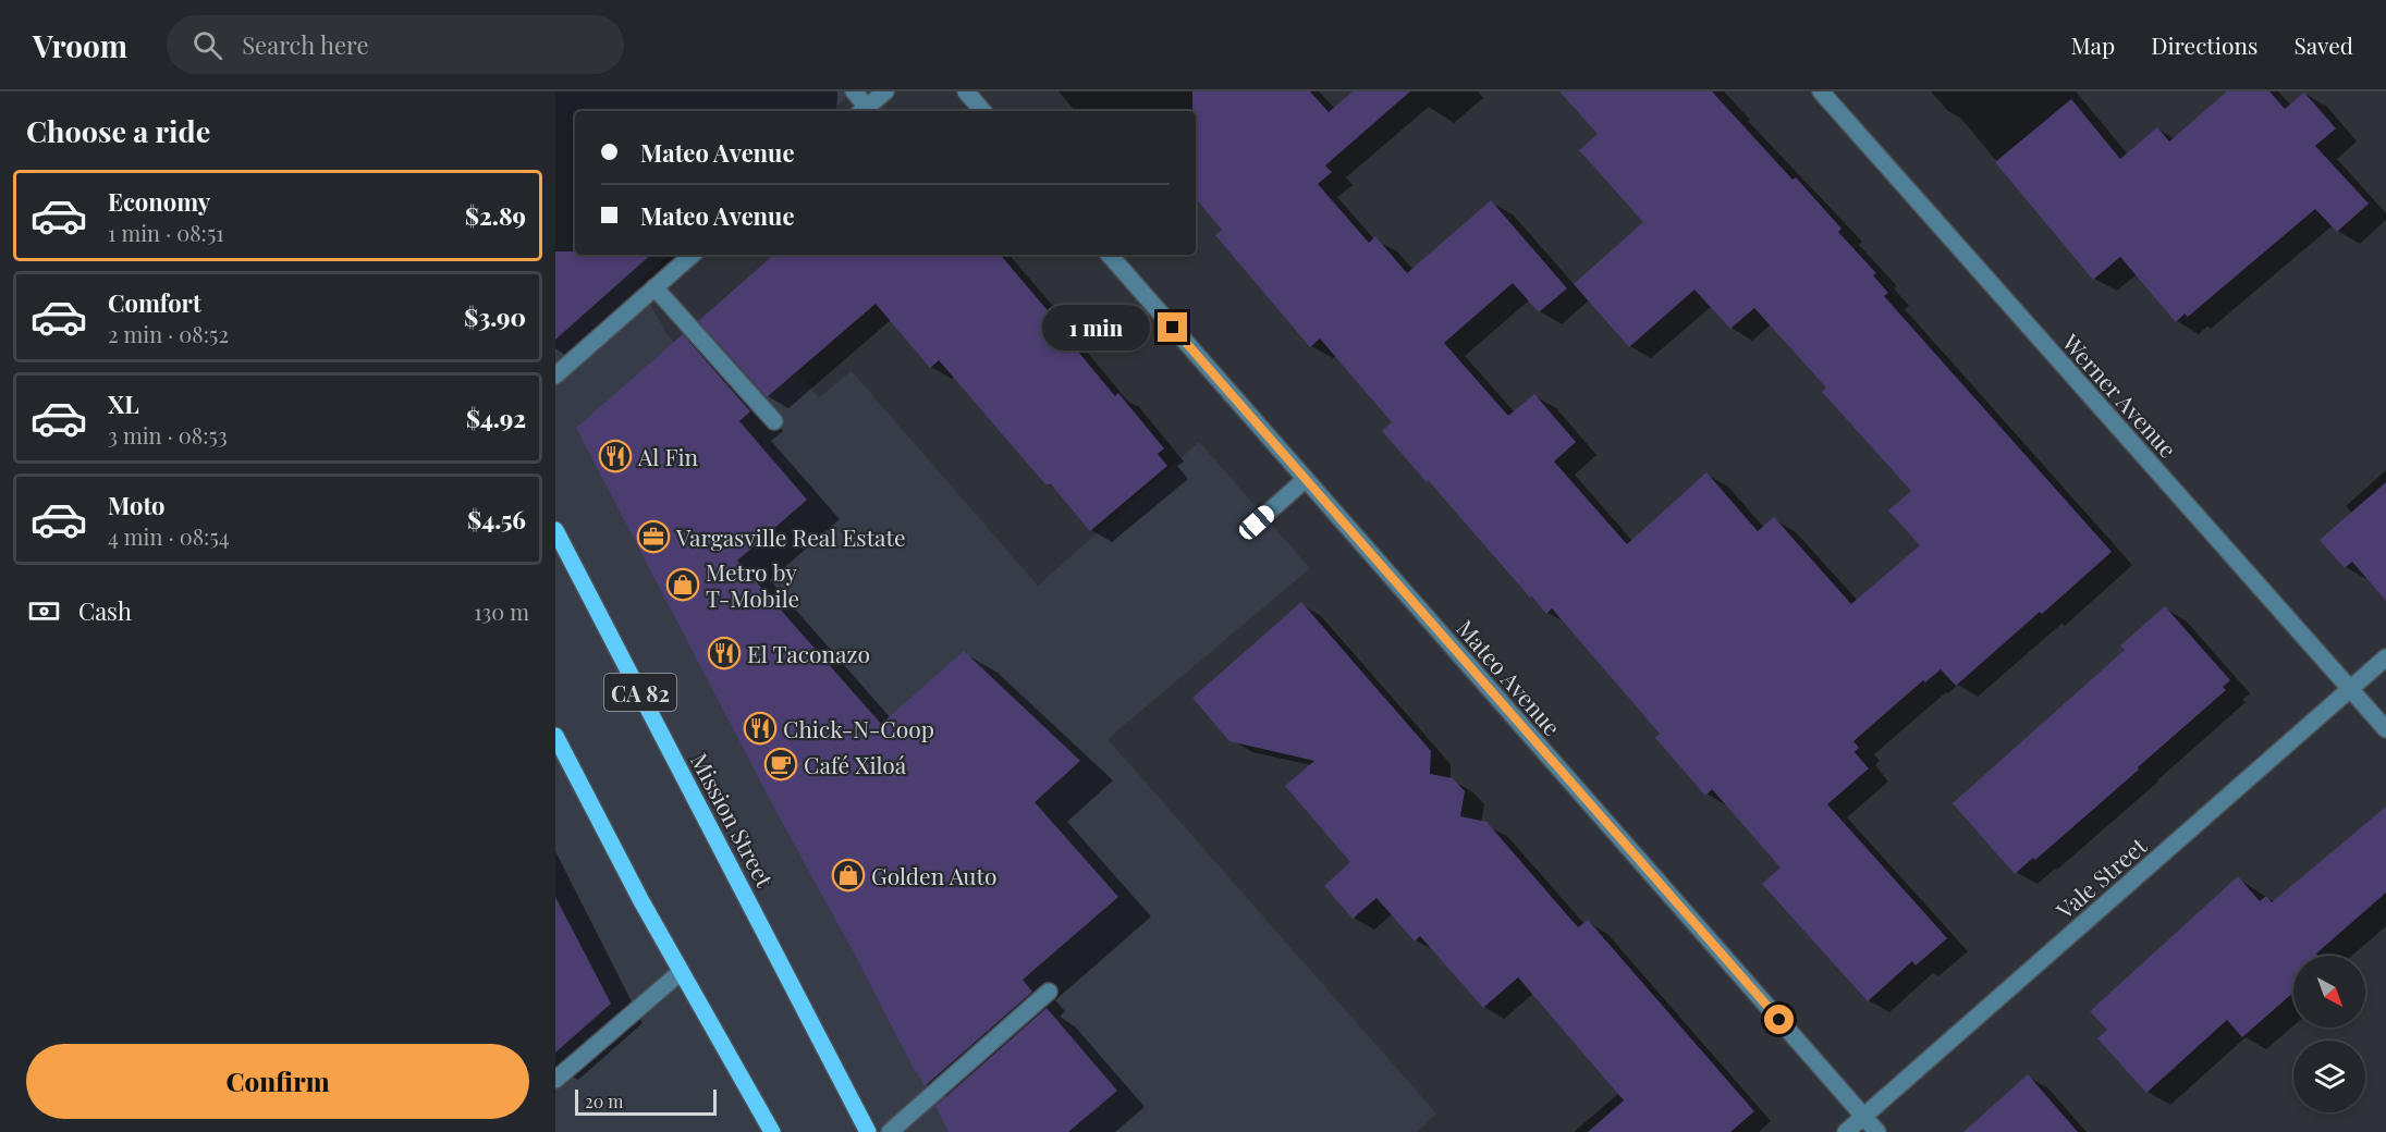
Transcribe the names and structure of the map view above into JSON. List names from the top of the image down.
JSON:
{
  "streets": {
    "main road": ["CA 82", "Mission Street"],
    "street": ["Werner Avenue", "Mateo Avenue", "Vale Street"]
  },
  "crossings": [
    ["Werner Avenue", "Vale Street"],
    ["Mateo Avenue", "Vale Street"]
  ],
  "places": {
    "restaurant": ["Al Fin", "El Taconazo", "Chick-N-Coop"],
    "office": ["Vargasville Real Estate"],
    "shop": ["Metro by T-Mobile", "Golden Auto"],
    "cafe": ["Café Xiloá"]
  },
  "scale_bar": "20 m",
  "north": "bottom right",
  "page": {
    "header": "Vroom",
    "search": "Search here",
    "nav": ["Map", "Directions", "Saved"],
    "heading": "Choose a ride",
    "banner": ["Mateo Avenue", "Mateo Avenue"],
    "list": [
      {
        "name": "Economy",
        "note": "1 min · 08:51",
        "value": "$2.89"
      },
      {
        "name": "Comfort",
        "note": "2 min · 08:52",
        "value": "$3.90"
      },
      {
        "name": "XL",
        "note": "3 min · 08:53",
        "value": "$4.92"
      },
      {
        "name": "Moto",
        "note": "4 min · 08:54",
        "value": "$4.56"
      }
    ],
    "bubble": "1 min",
    "pay": ["Cash", "130 m"],
    "buttons": "Confirm",
    "scale": "20 m"
  }
}
